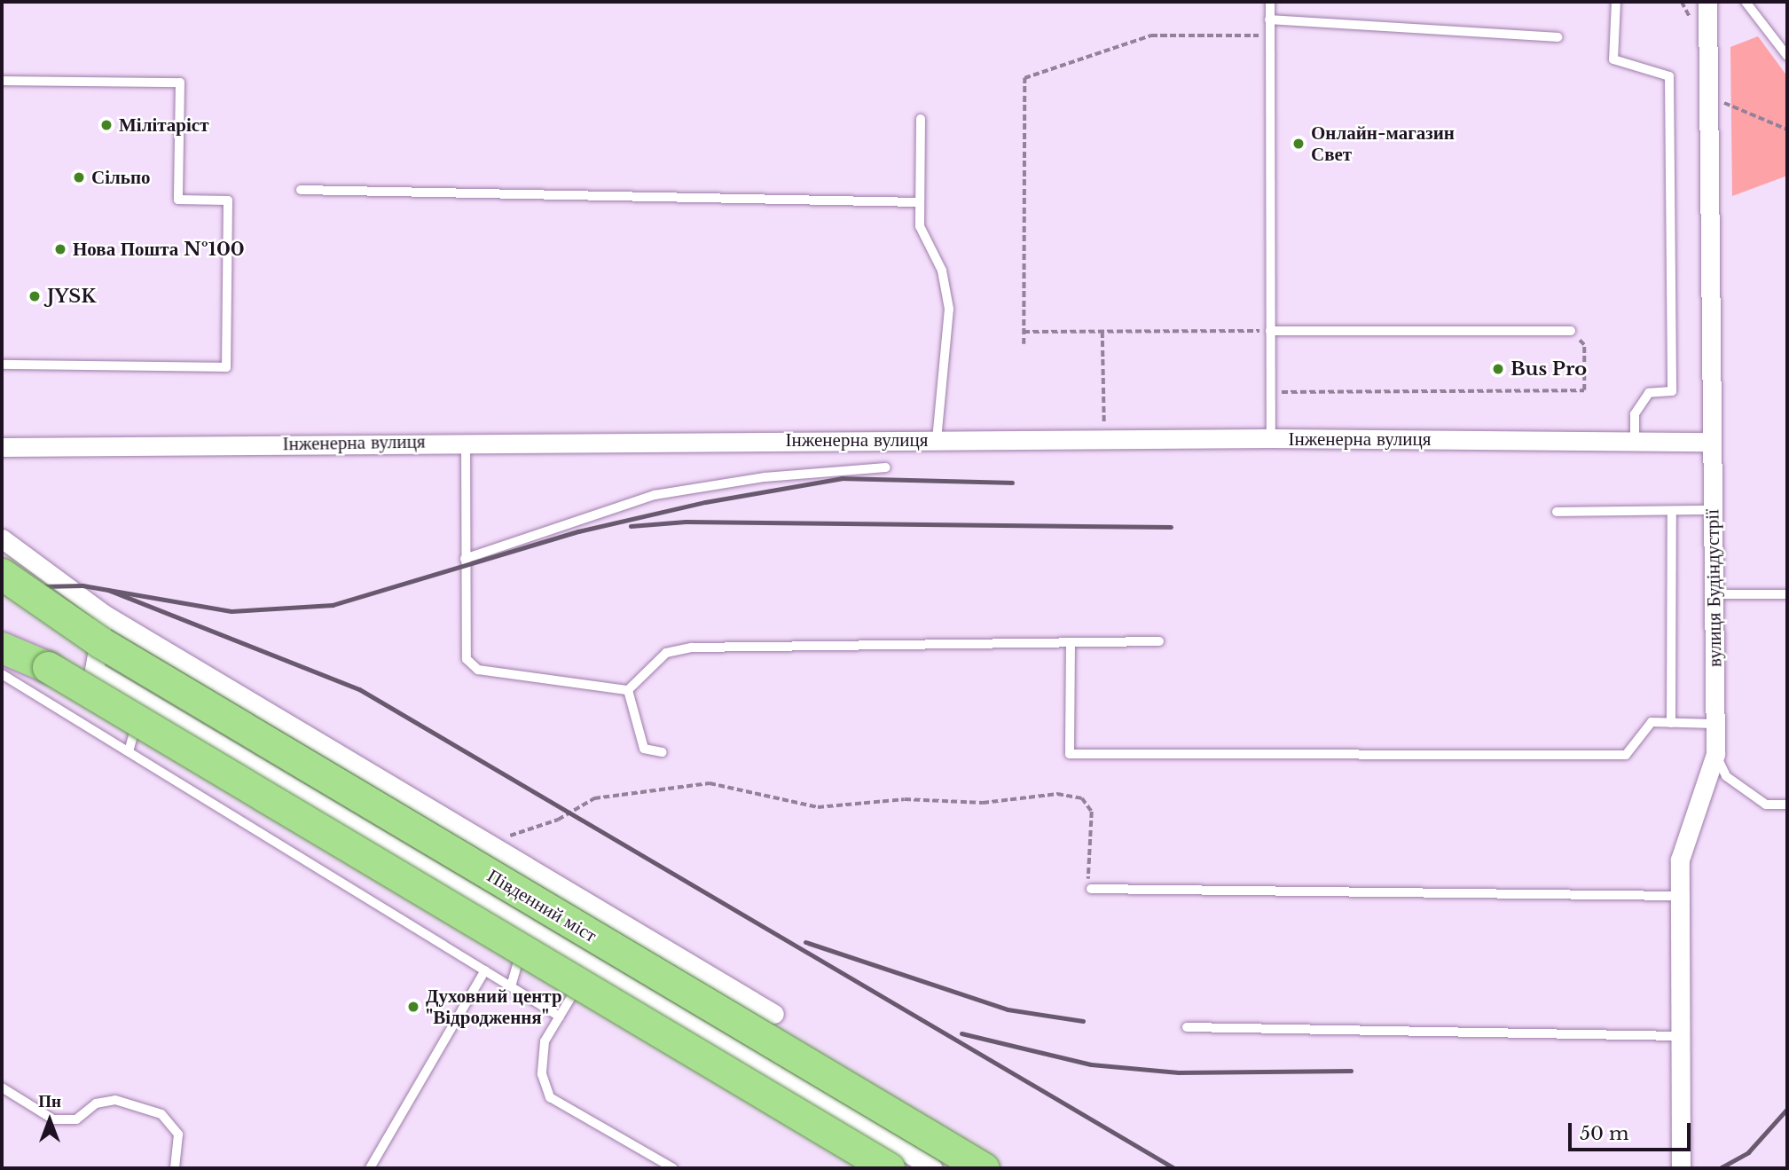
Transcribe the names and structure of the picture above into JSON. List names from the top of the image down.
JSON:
{
  "streets": {
    "highway": ["Південний міст"],
    "street": ["Інженерна вулиця", "вулиця Будіндустрії"]
  },
  "crossings": [
    ["Інженерна вулиця", "вулиця Будіндустрії"]
  ],
  "places": [
    "Мілітаріст",
    "Онлайн-магазин Свет",
    "Сільпо",
    "Нова Пошта №100",
    "JYSK",
    "Bus Pro",
    "Духовний центр \"Відродження\""
  ],
  "scale_bar": "50 m",
  "north": "top"
}
